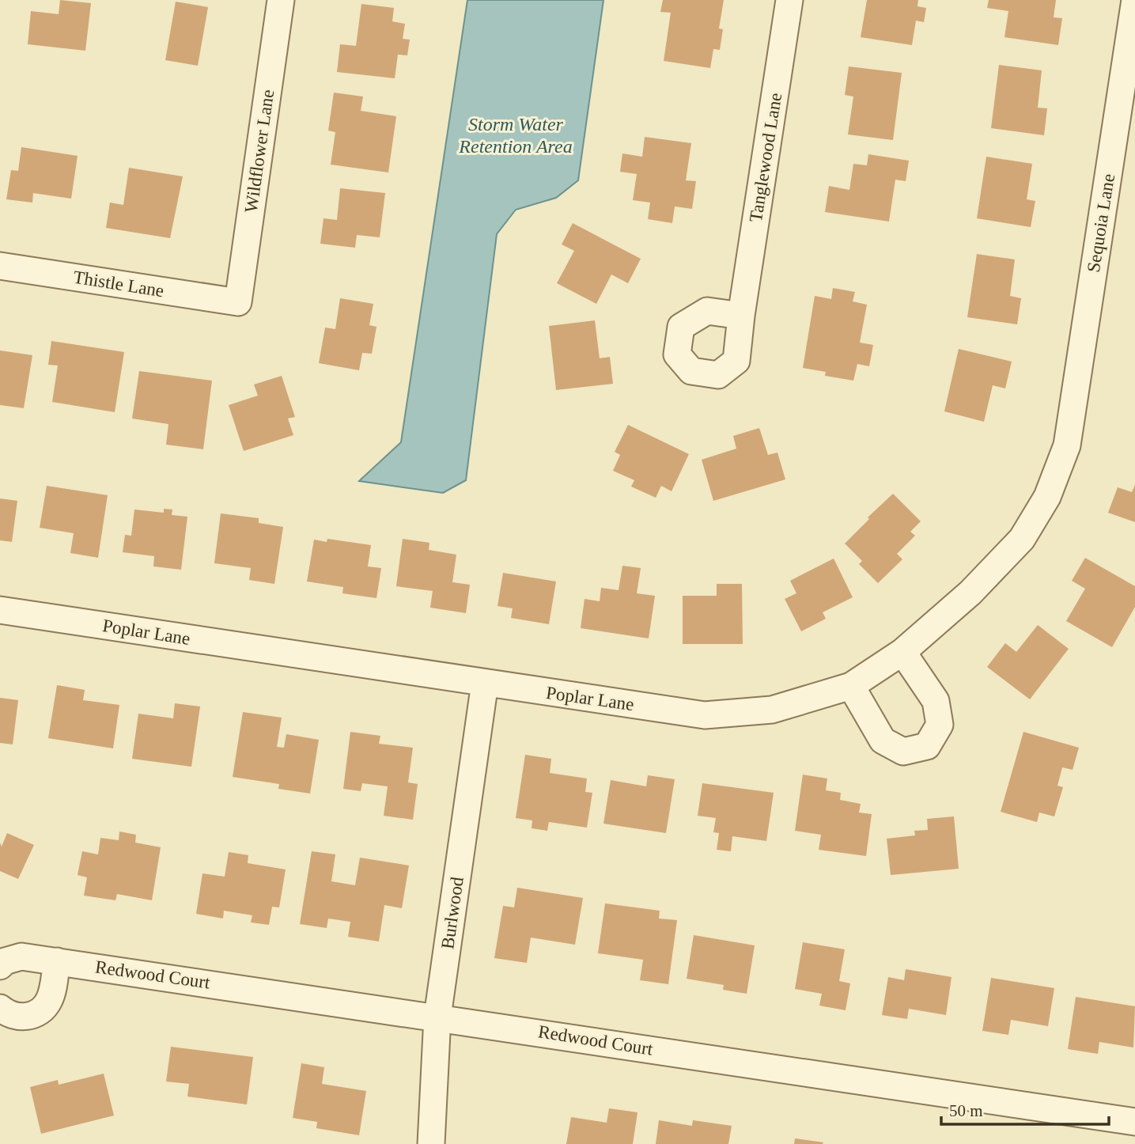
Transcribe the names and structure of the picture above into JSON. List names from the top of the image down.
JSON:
{
  "streets": {
    "street": [
      "Wildflower Lane",
      "Tanglewood Lane",
      "Sequoia Lane",
      "Thistle Lane",
      "Poplar Lane",
      "Burlwood",
      "Redwood Court"
    ]
  },
  "crossings": [
    ["Wildflower Lane", "Thistle Lane"],
    ["Sequoia Lane", "Poplar Lane"],
    ["Poplar Lane", "Burlwood"],
    ["Burlwood", "Redwood Court"]
  ],
  "water": ["Storm Water Retention Area"],
  "scale_bar": "50 m"
}
